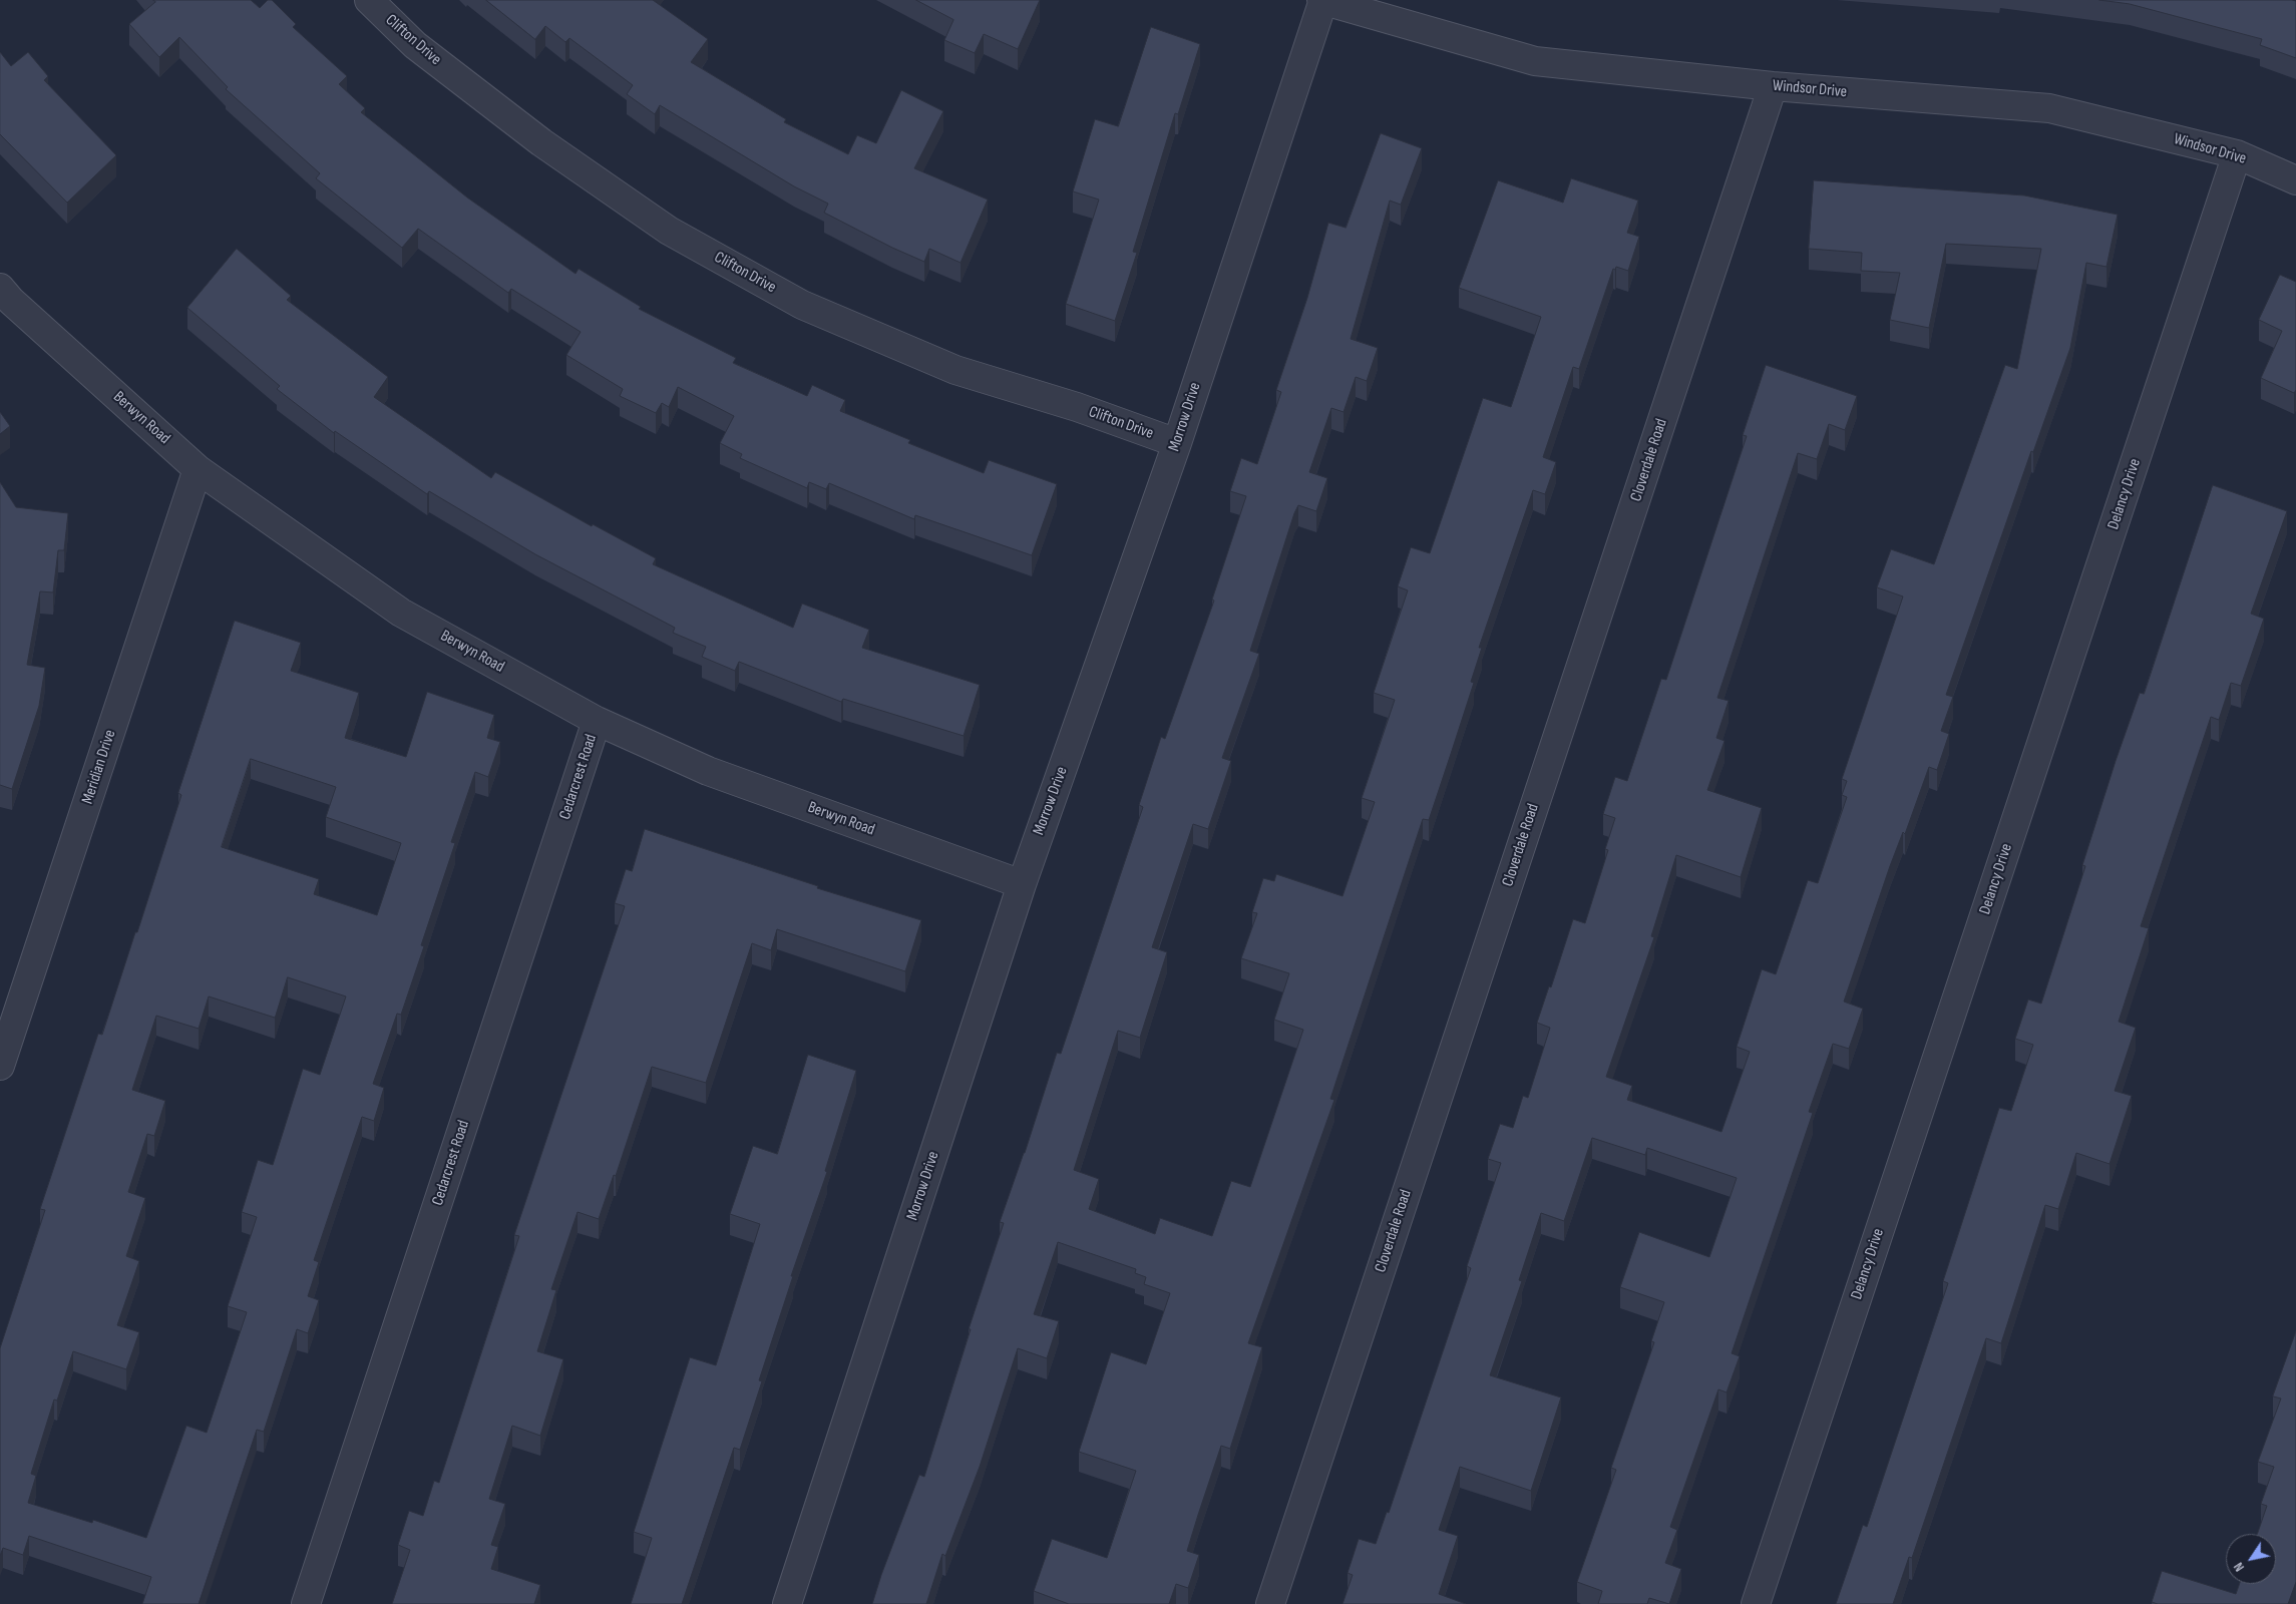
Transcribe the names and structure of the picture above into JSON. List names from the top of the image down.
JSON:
{
  "streets": {
    "street": [
      "Clifton Drive",
      "Windsor Drive",
      "Morrow Drive",
      "Berwyn Road",
      "Cloverdale Road",
      "Delancy Drive",
      "Meridian Drive",
      "Cedarcrest Road"
    ]
  },
  "crossings": [
    ["Clifton Drive", "Morrow Drive"],
    ["Windsor Drive", "Morrow Drive"],
    ["Windsor Drive", "Cloverdale Road"],
    ["Windsor Drive", "Delancy Drive"],
    ["Morrow Drive", "Berwyn Road"],
    ["Berwyn Road", "Meridian Drive"],
    ["Berwyn Road", "Cedarcrest Road"]
  ],
  "north": "bottom left"
}
